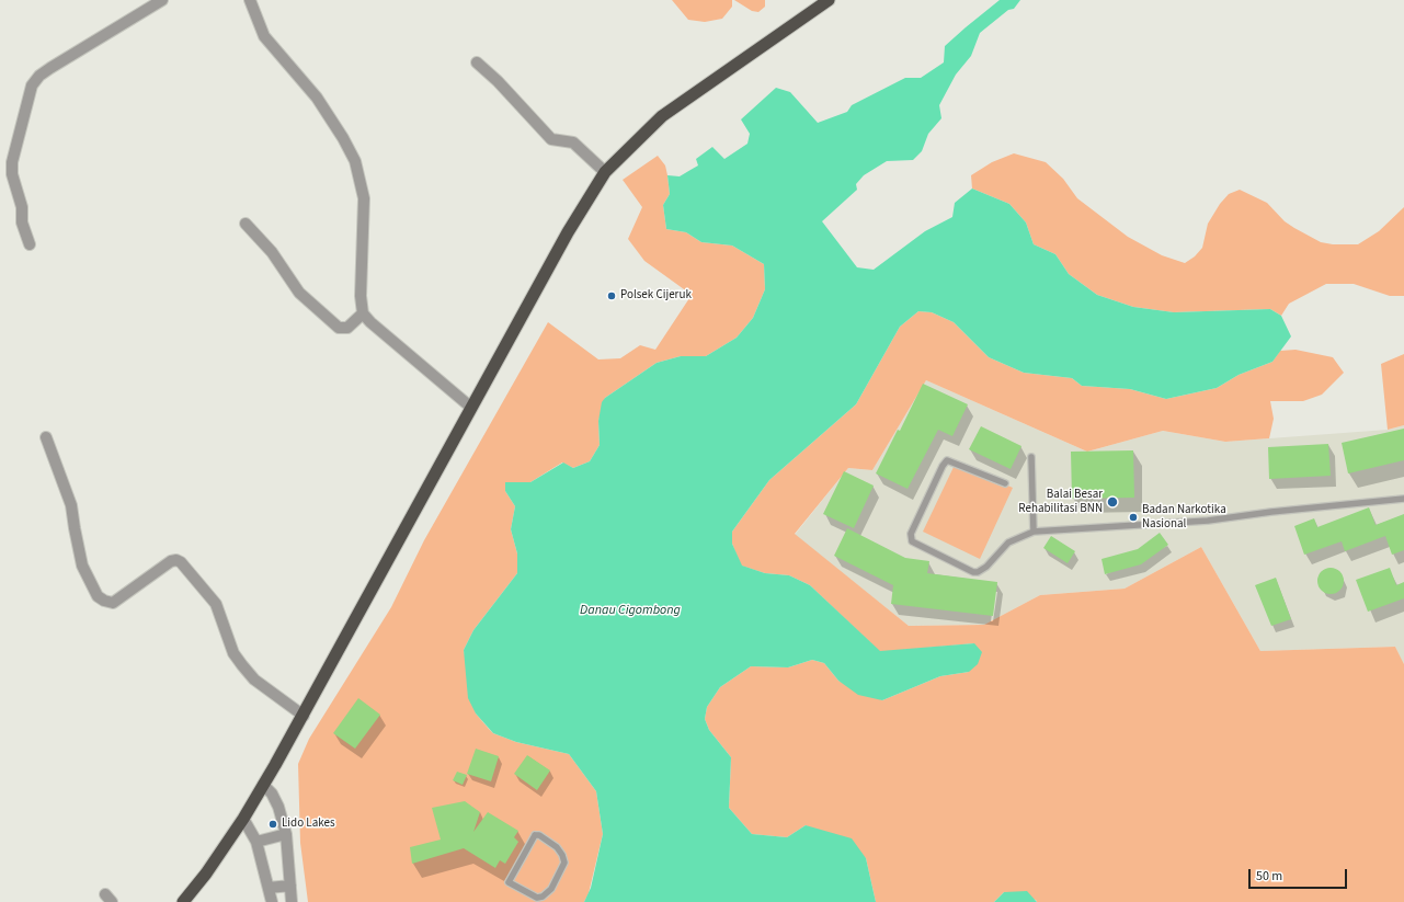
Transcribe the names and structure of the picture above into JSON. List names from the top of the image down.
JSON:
{
  "water": ["Danau Cigombong"],
  "places": [
    "Polsek Cijeruk",
    "Balai Besar Rehabilitasi BNN",
    "Badan Narkotika Nasional",
    "Lido Lakes"
  ],
  "scale_bar": "50 m"
}
